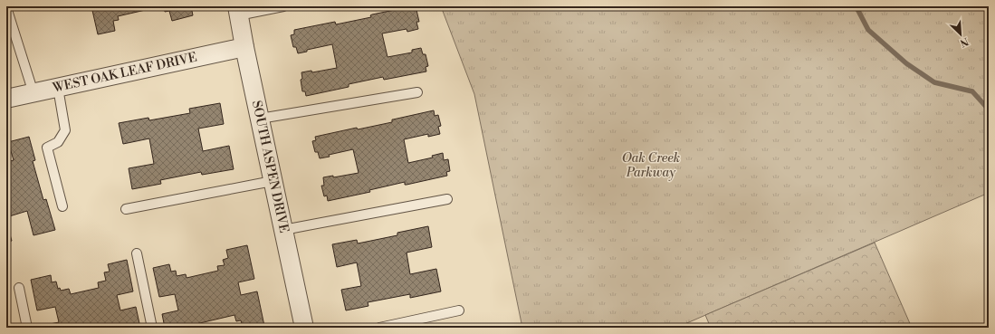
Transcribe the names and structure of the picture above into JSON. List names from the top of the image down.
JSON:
{
  "streets": {
    "street": ["WEST OAK LEAF DRIVE", "SOUTH ASPEN DRIVE"]
  },
  "crossings": [
    ["WEST OAK LEAF DRIVE", "SOUTH ASPEN DRIVE"]
  ],
  "parks": ["Oak Creek Parkway"],
  "north": "bottom right"
}
